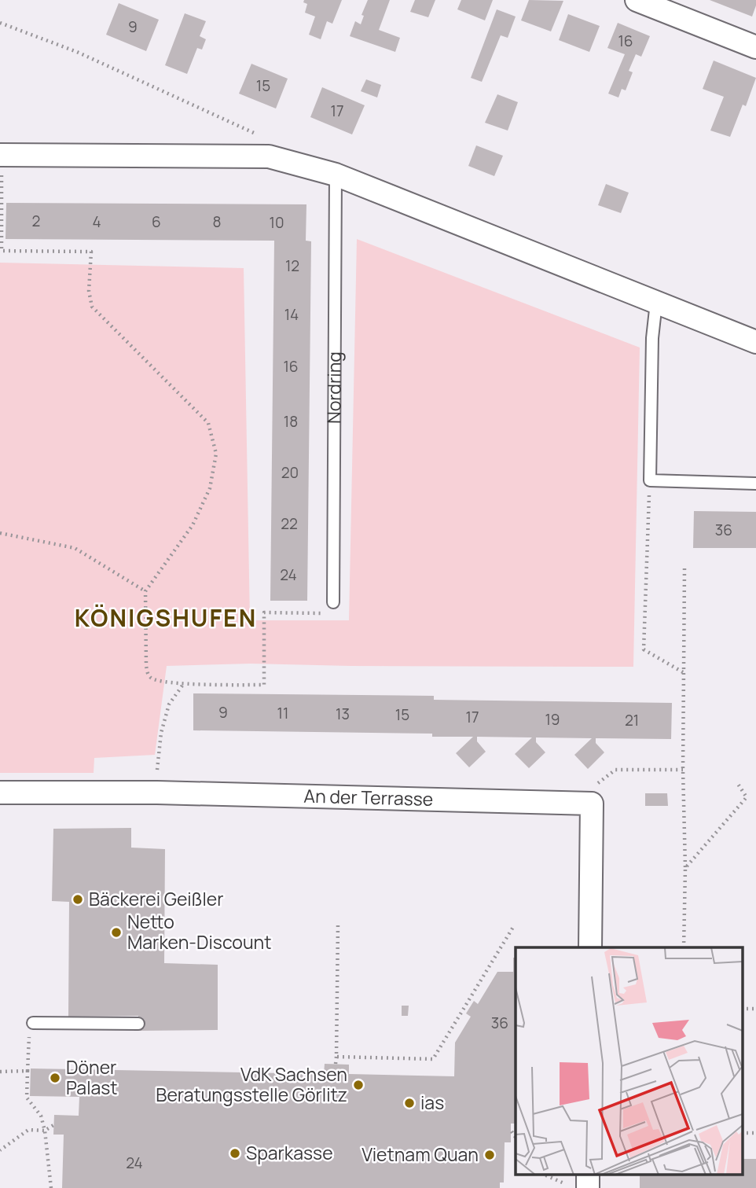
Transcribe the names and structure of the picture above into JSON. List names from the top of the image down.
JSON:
{
  "streets": {
    "street": ["An der Terrasse"],
    "lane": ["Nordring"]
  },
  "districts": ["KÖNIGSHUFEN"],
  "places": [
    "Bäckerei Geißler",
    "Netto Marken-Discount",
    "Döner Palast",
    "VdK Sachsen Beratungsstelle Görlitz",
    "ias",
    "Sparkasse",
    "Vietnam Quan"
  ],
  "house_numbers": [
    "9",
    "16",
    "15",
    "17",
    "2",
    "4",
    "6",
    "8",
    "10",
    "12",
    "14",
    "16",
    "18",
    "20",
    "22",
    "36",
    "24",
    "9",
    "11",
    "13",
    "15",
    "17",
    "19",
    "21",
    "36",
    "24"
  ]
}
